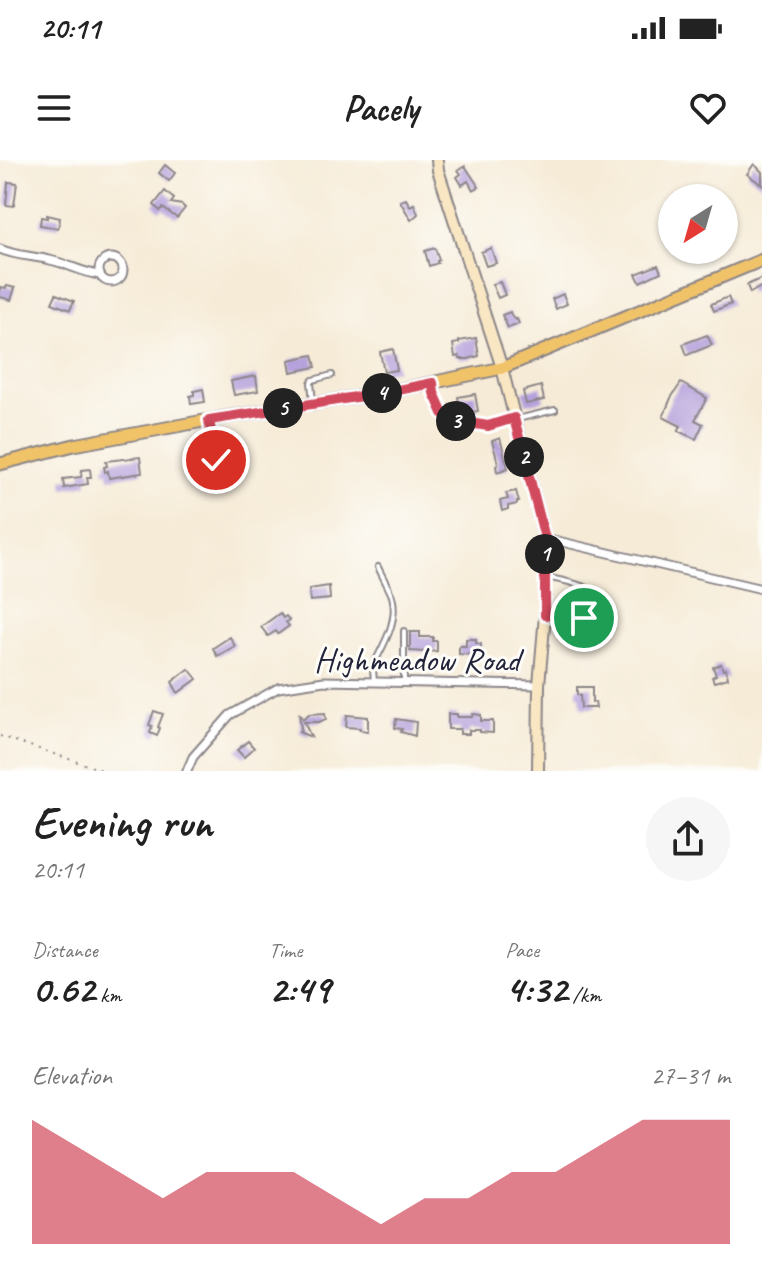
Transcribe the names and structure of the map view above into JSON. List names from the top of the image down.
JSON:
{
  "streets": {
    "street": ["Highmeadow Road"]
  },
  "north": "bottom left",
  "page": {
    "status": "20:11",
    "header": "Pacely",
    "pins": [
      "4",
      "5",
      "3",
      "2",
      "1"
    ],
    "heading": ["Evening run", "20:11"],
    "stats": [
      ["Distance", "0.62 km"],
      ["Time", "2:49"],
      ["Pace", "4:32 /km"]
    ],
    "chart": ["Elevation", "27–31 m"]
  }
}
